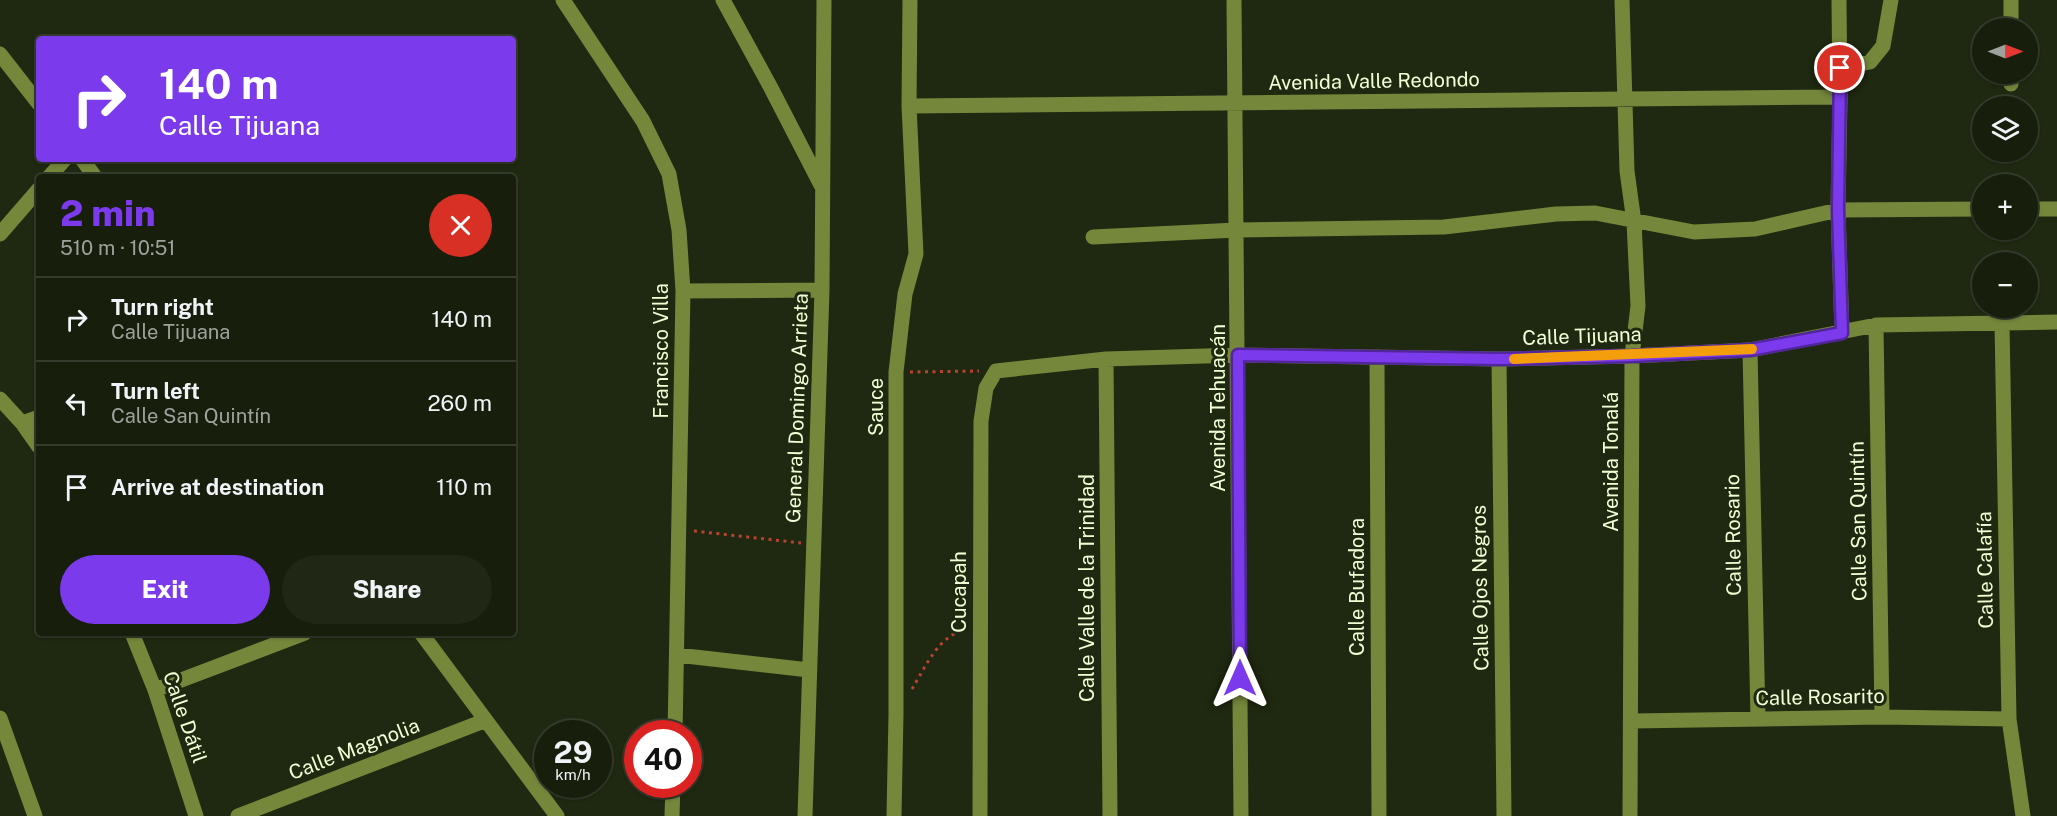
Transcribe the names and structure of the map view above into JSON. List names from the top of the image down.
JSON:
{
  "streets": {
    "street": [
      "Avenida Valle Redondo",
      "Calle Tijuana",
      "Francisco Villa",
      "Sauce",
      "General Domingo Arrieta",
      "Avenida Tehuacán",
      "Avenida Tonalá",
      "Calle San Quintín",
      "Calle Rosario",
      "Calle Calafía",
      "Calle Bufadora",
      "Calle Valle de la Trinidad",
      "Calle Ojos Negros",
      "Cucapah",
      "Calle Rosarito",
      "Calle Dátil",
      "Calle Magnolia"
    ]
  },
  "crossings": [
    ["Avenida Valle Redondo", "Sauce"],
    ["Avenida Valle Redondo", "Avenida Tehuacán"],
    ["Avenida Valle Redondo", "Avenida Tonalá"],
    ["Calle Tijuana", "Avenida Tehuacán"],
    ["Calle Tijuana", "Avenida Tonalá"],
    ["Calle Tijuana", "Calle San Quintín"],
    ["Calle Tijuana", "Calle Rosario"],
    ["Calle Tijuana", "Calle Calafía"],
    ["Calle Tijuana", "Calle Bufadora"],
    ["Calle Tijuana", "Calle Valle de la Trinidad"],
    ["Calle Tijuana", "Calle Ojos Negros"],
    ["Calle Tijuana", "Cucapah"],
    ["Avenida Tonalá", "Calle Rosarito"],
    ["Calle San Quintín", "Calle Rosarito"],
    ["Calle Rosario", "Calle Rosarito"],
    ["Calle Calafía", "Calle Rosarito"]
  ],
  "north": "right",
  "page": {
    "map_buttons": ["+", "−"],
    "turn": ["140 m", "Calle Tijuana"],
    "heading": ["2 min", "510 m · 10:51"],
    "list": [
      {
        "name": "Turn right",
        "note": "Calle Tijuana",
        "value": "140 m"
      },
      {
        "name": "Turn left",
        "note": "Calle San Quintín",
        "value": "260 m"
      },
      {
        "name": "Arrive at destination",
        "value": "110 m"
      }
    ],
    "buttons": ["Exit", "Share"],
    "speed": "29 km/h",
    "limit": "40"
  }
}
